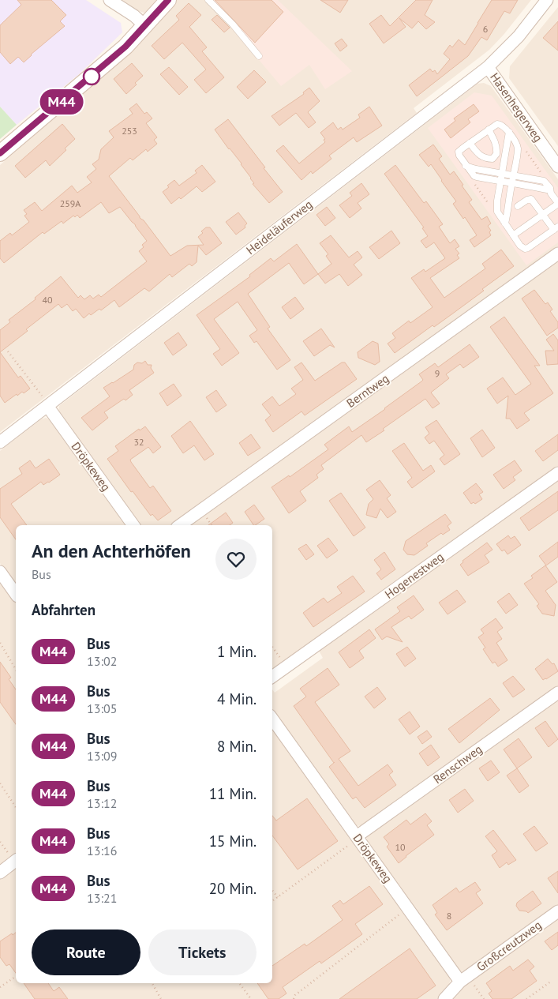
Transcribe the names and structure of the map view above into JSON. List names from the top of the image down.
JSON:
{
  "streets": {
    "street": [
      "Hasenhegerweg",
      "Heideläuferweg",
      "Berntweg",
      "Dröpkeweg",
      "Hogenestweg",
      "Renschweg",
      "Großcreutzweg"
    ]
  },
  "crossings": [
    ["Hasenhegerweg", "Heideläuferweg"],
    ["Heideläuferweg", "Dröpkeweg"],
    ["Dröpkeweg", "Renschweg"],
    ["Dröpkeweg", "Großcreutzweg"]
  ],
  "lines": ["bus line M44"],
  "house_numbers": [
    "6",
    "253",
    "259A",
    "40",
    "9",
    "32",
    "10",
    "8"
  ],
  "page": {
    "on_map": "M44",
    "heading": [
      ["An den Achterhöfen", "Bus"],
      "Abfahrten"
    ],
    "list": [
      {
        "mark": "M44",
        "name": "Bus",
        "note": "13:02",
        "value": "1 Min."
      },
      {
        "mark": "M44",
        "name": "Bus",
        "note": "13:05",
        "value": "4 Min."
      },
      {
        "mark": "M44",
        "name": "Bus",
        "note": "13:09",
        "value": "8 Min."
      },
      {
        "mark": "M44",
        "name": "Bus",
        "note": "13:12",
        "value": "11 Min."
      },
      {
        "mark": "M44",
        "name": "Bus",
        "note": "13:16",
        "value": "15 Min."
      },
      {
        "mark": "M44",
        "name": "Bus",
        "note": "13:21",
        "value": "20 Min."
      }
    ],
    "buttons": ["Route", "Tickets"]
  }
}
